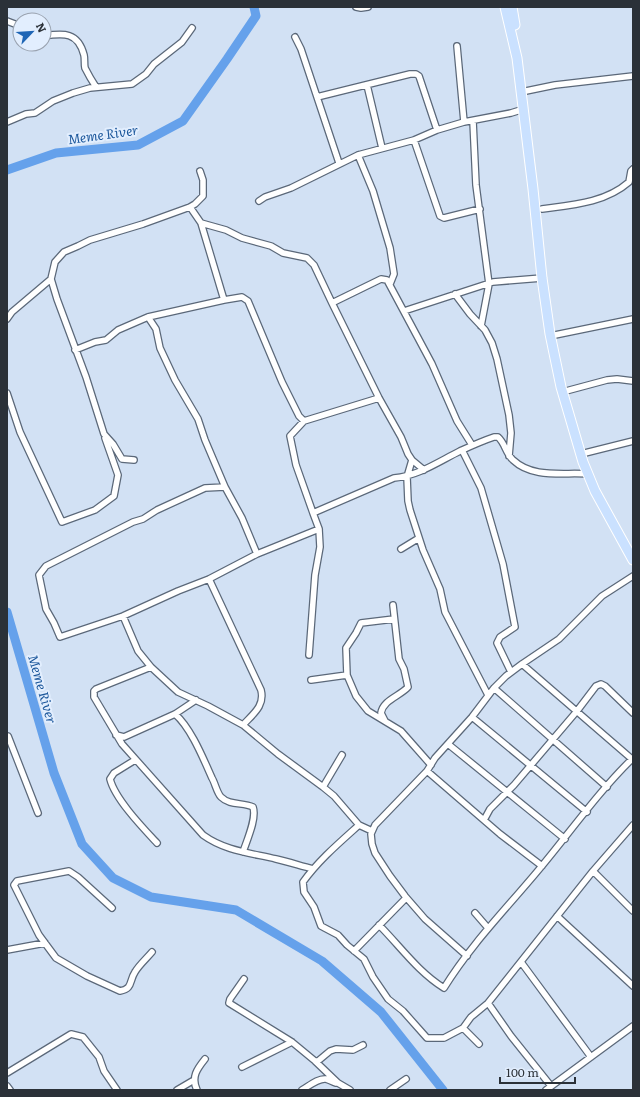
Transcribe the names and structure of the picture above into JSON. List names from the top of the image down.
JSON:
{
  "water": ["Meme River"],
  "scale_bar": "100 m",
  "north": "top right"
}
